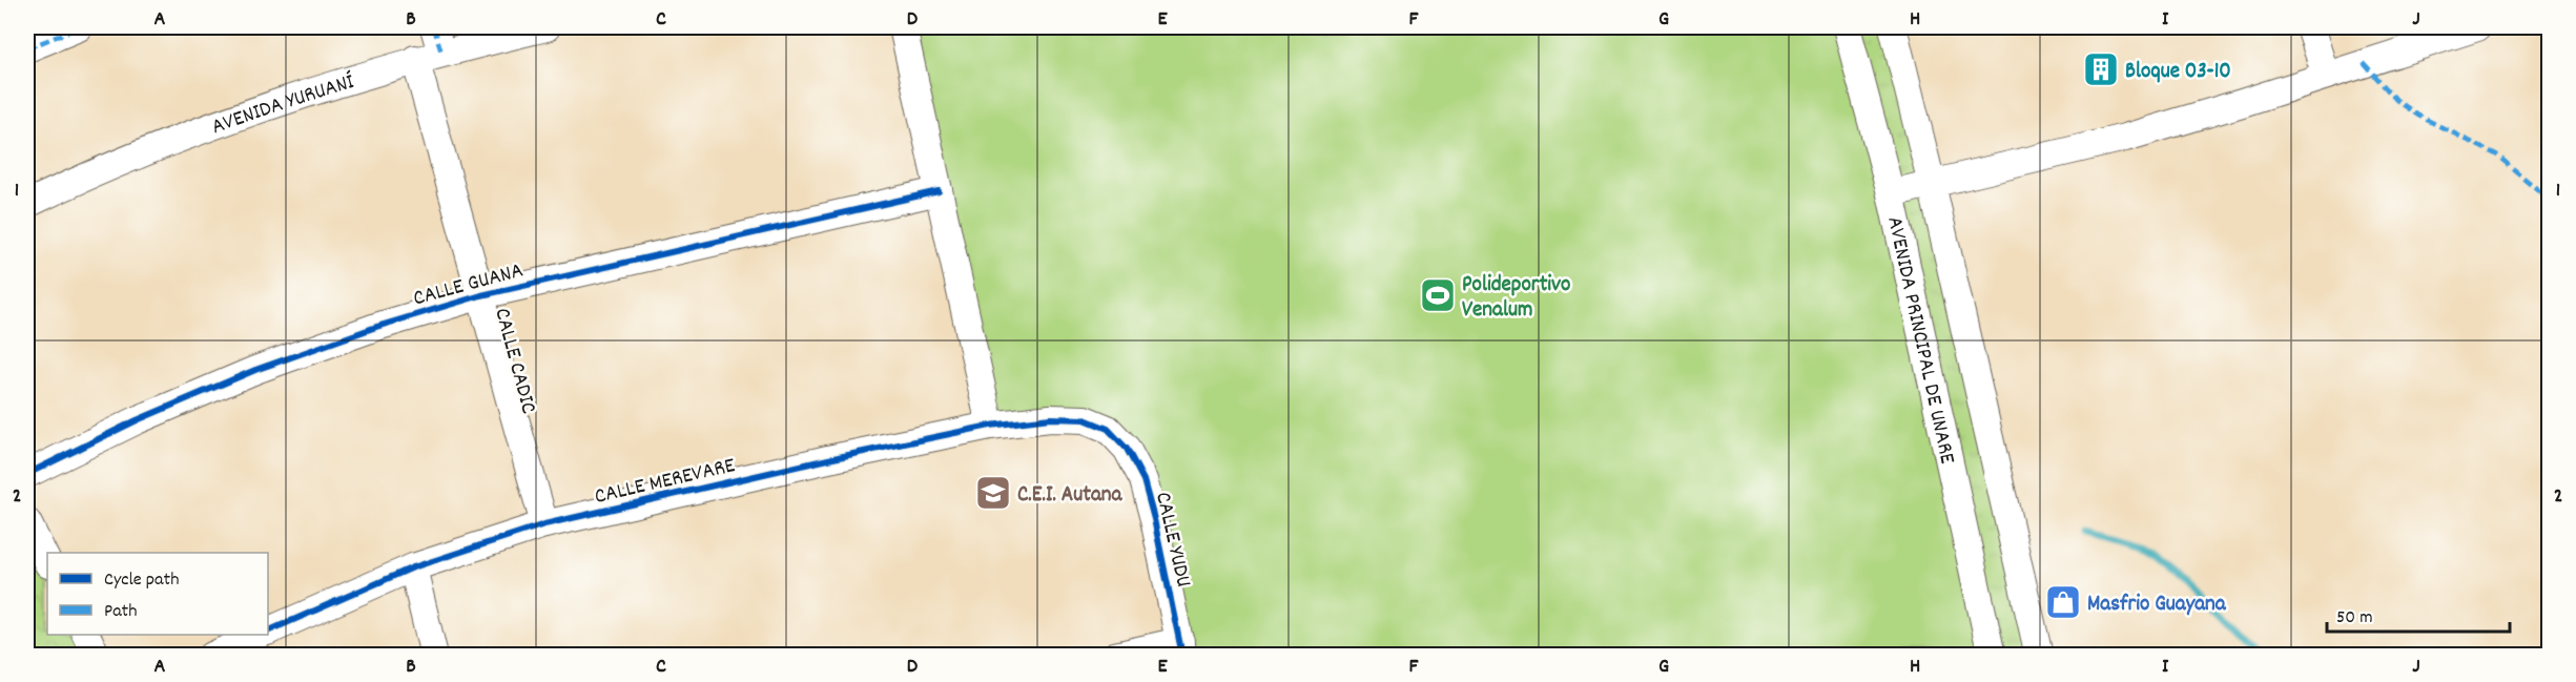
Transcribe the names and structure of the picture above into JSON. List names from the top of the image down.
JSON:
{
  "streets": {
    "street": [
      "AVENIDA YURUANÍ",
      "CALLE GUANA",
      "AVENIDA PRINCIPAL DE UNARE",
      "CALLE CADIC",
      "CALLE MEREVARE",
      "CALLE YUDU"
    ]
  },
  "crossings": [
    ["AVENIDA YURUANÍ", "CALLE CADIC"],
    ["CALLE GUANA", "CALLE CADIC"],
    ["CALLE CADIC", "CALLE MEREVARE"],
    ["CALLE MEREVARE", "CALLE YUDU"]
  ],
  "places": {
    "building": ["Bloque 03-10"],
    "sports": ["Polideportivo Venalum"],
    "school or university": ["C.E.I. Autana"],
    "shop": ["Masfrio Guayana"]
  },
  "legend": ["Cycle path", "Path"],
  "scale_bar": "50 m",
  "grid": {
    "columns": [
      "A",
      "B",
      "C",
      "D",
      "E",
      "F",
      "G",
      "H",
      "I",
      "J"
    ],
    "rows": ["1", "2"]
  }
}
